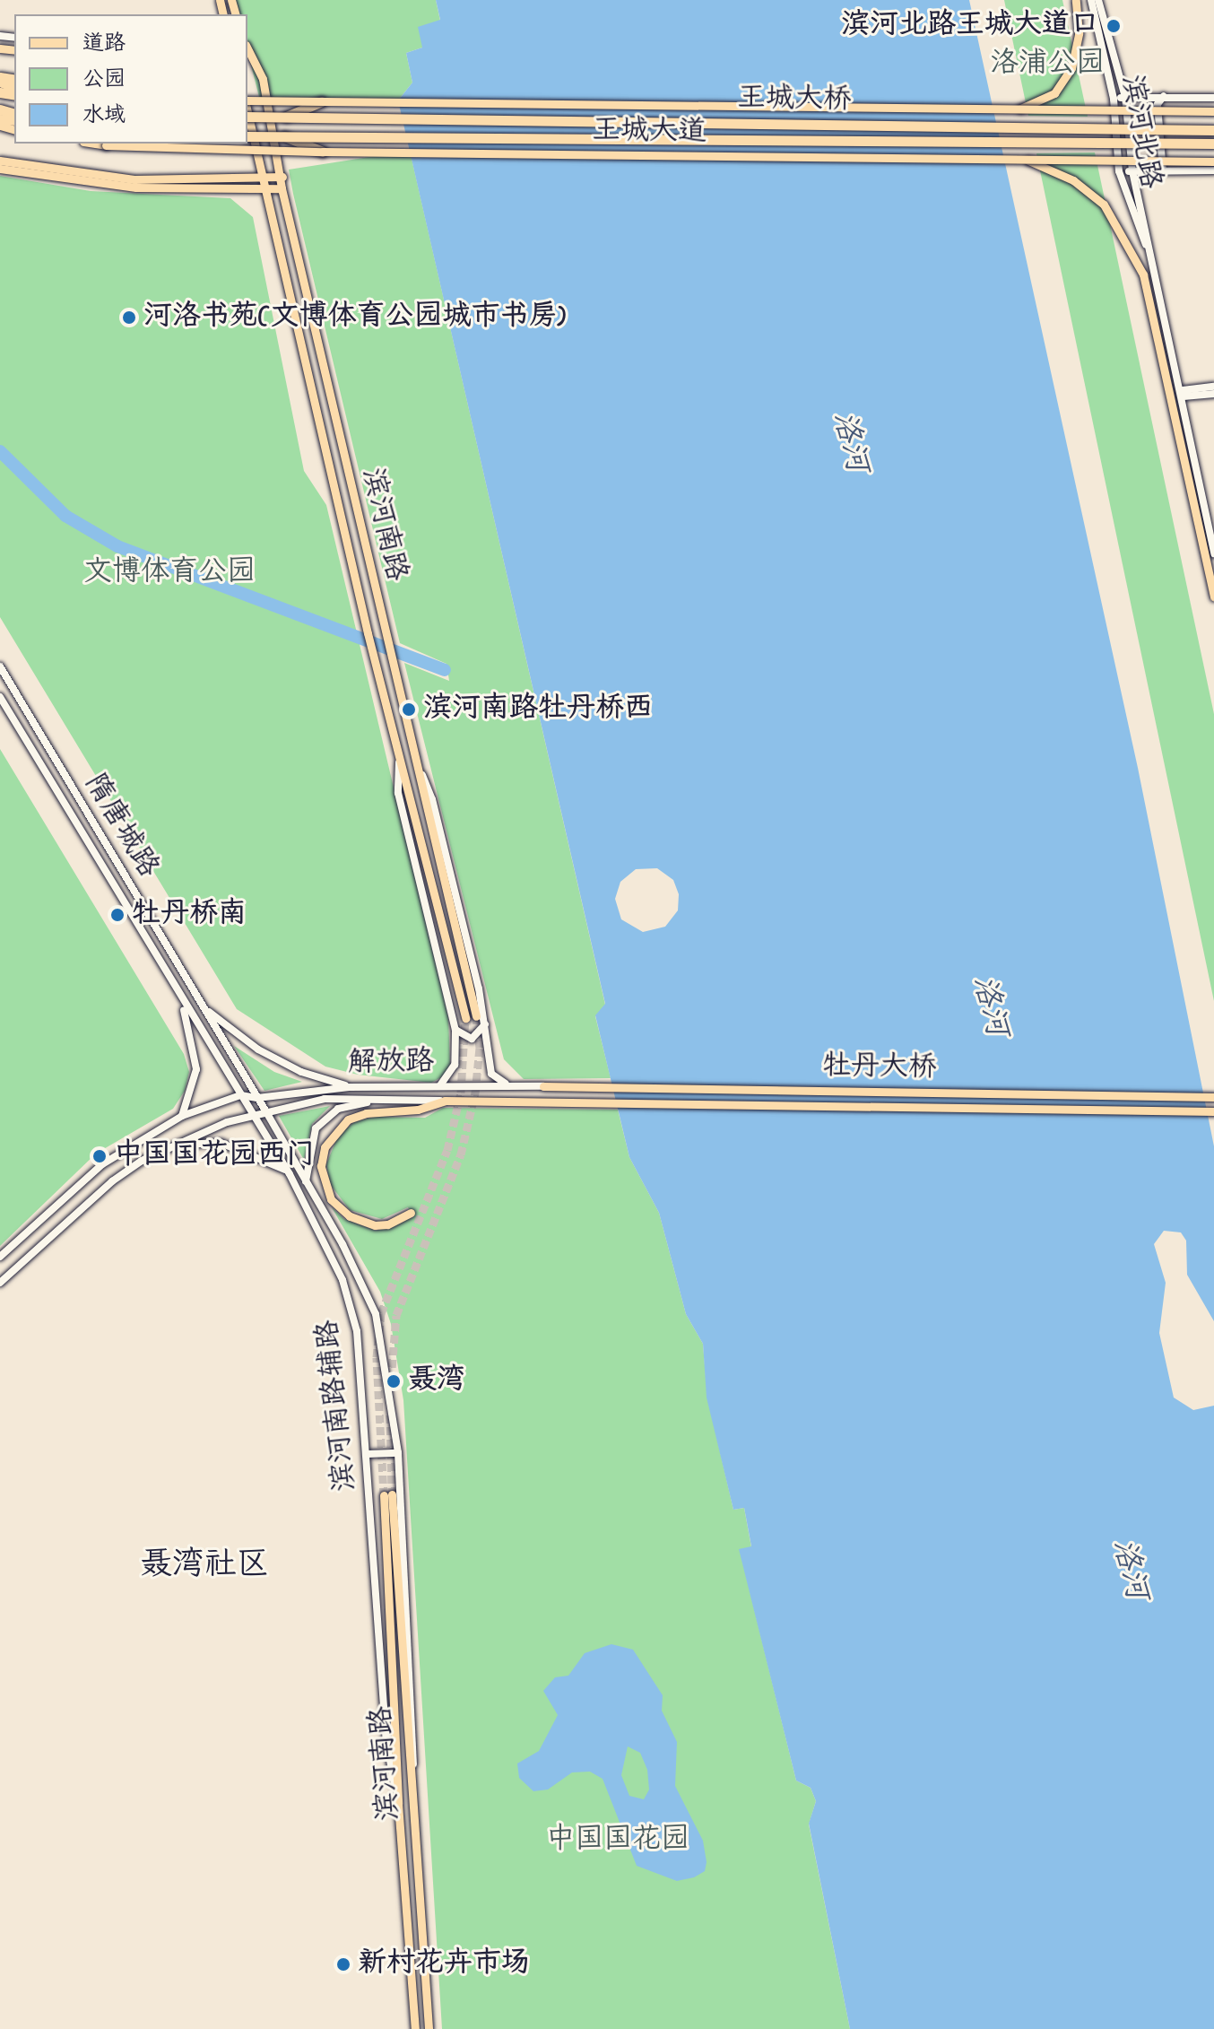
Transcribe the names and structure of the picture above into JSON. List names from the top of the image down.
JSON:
{
  "streets": {
    "highway": ["王城大桥"],
    "main road": [
      "滨河北路",
      "王城大道",
      "滨河南路",
      "隋唐城路",
      "解放路",
      "牡丹大桥",
      "滨河南路辅路"
    ]
  },
  "crossings": [
    ["滨河南路", "滨河南路辅路"],
    ["隋唐城路", "滨河南路辅路"],
    ["解放路", "牡丹大桥"],
    ["解放路", "滨河南路辅路"]
  ],
  "districts": ["聂湾社区"],
  "water": ["洛河"],
  "parks": ["洛浦公园", "文博体育公园", "中国国花园"],
  "places": [
    "滨河北路王城大道口",
    "河洛书苑(文博体育公园城市书房)",
    "滨河南路牡丹桥西",
    "牡丹桥南",
    "中国国花园西门",
    "聂湾",
    "新村花卉市场"
  ],
  "legend": ["道路", "公园", "水域"]
}
